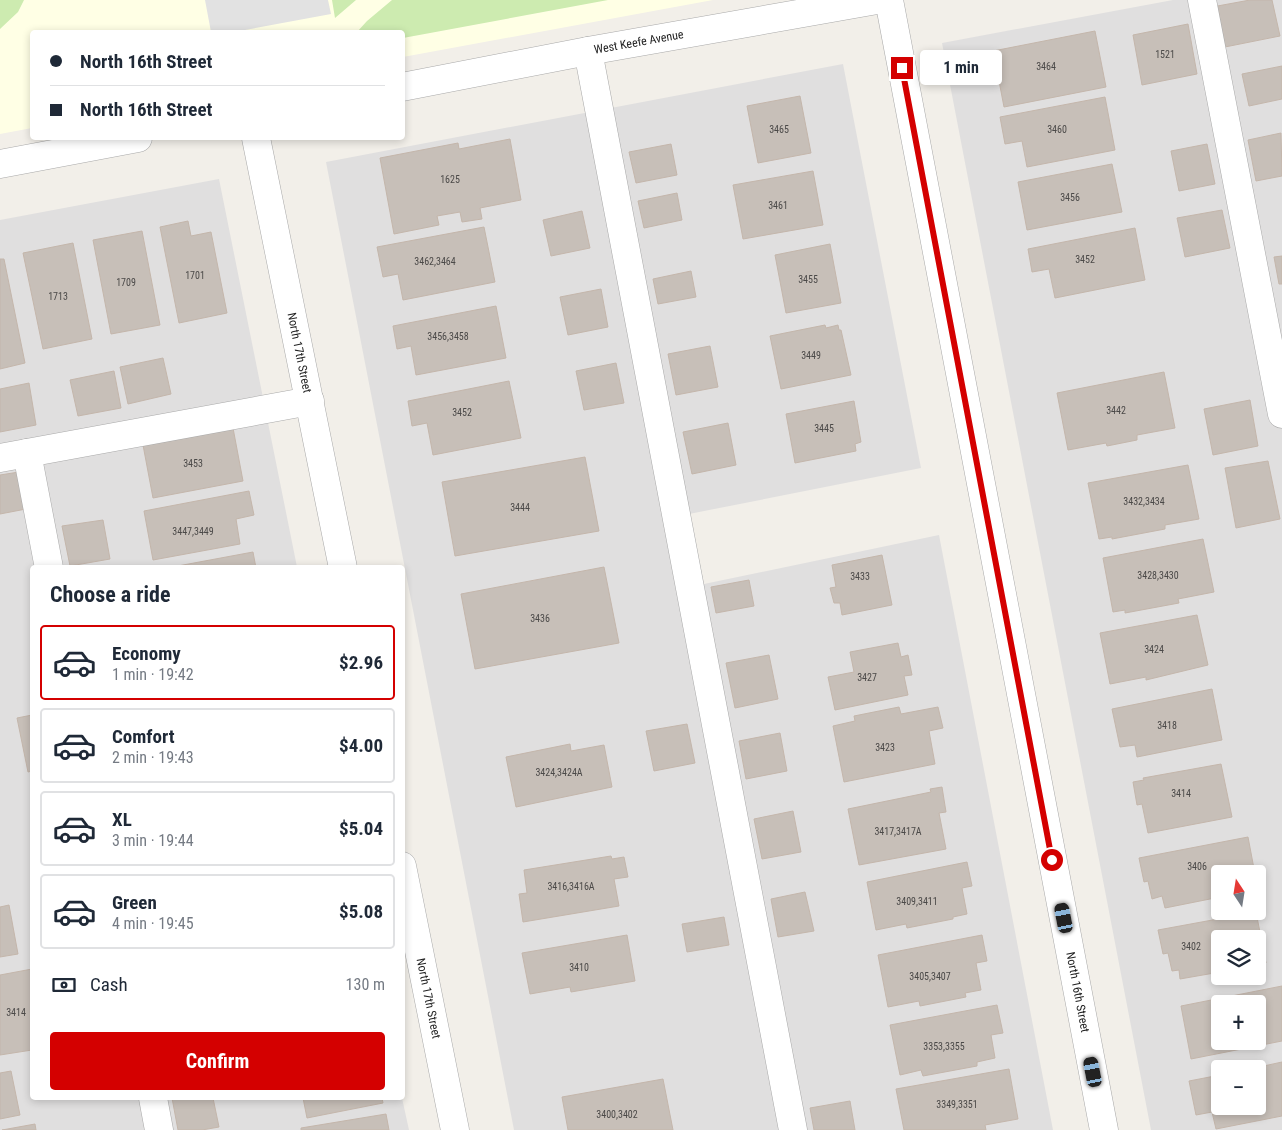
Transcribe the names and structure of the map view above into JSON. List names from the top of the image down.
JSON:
{
  "streets": {
    "street": ["West Keefe Avenue", "North 17th Street", "North 16th Street"]
  },
  "house_numbers": [
    "1521",
    "3464",
    "3465",
    "3460",
    "1625",
    "3456",
    "3461",
    "3452",
    "3462,3464",
    "1701",
    "3455",
    "1709",
    "1713",
    "3456,3458",
    "3449",
    "3442",
    "3452",
    "3445",
    "3453",
    "3432,3434",
    "3444",
    "3447,3449",
    "3428,3430",
    "3433",
    "3436",
    "3424",
    "3427",
    "3418",
    "3423",
    "3424,3424A",
    "3414",
    "3417,3417A",
    "3406",
    "3416,3416A",
    "3409,3411",
    "3402",
    "3410",
    "3405,3407",
    "3414",
    "3353,3355",
    "3349,3351",
    "3400,3402"
  ],
  "north": "top",
  "page": {
    "banner": ["North 16th Street", "North 16th Street"],
    "bubble": "1 min",
    "heading": "Choose a ride",
    "list": [
      {
        "name": "Economy",
        "note": "1 min · 19:42",
        "value": "$2.96"
      },
      {
        "name": "Comfort",
        "note": "2 min · 19:43",
        "value": "$4.00"
      },
      {
        "name": "XL",
        "note": "3 min · 19:44",
        "value": "$5.04"
      },
      {
        "name": "Green",
        "note": "4 min · 19:45",
        "value": "$5.08"
      }
    ],
    "map_buttons": ["+", "−"],
    "pay": ["Cash", "130 m"],
    "buttons": "Confirm"
  }
}
